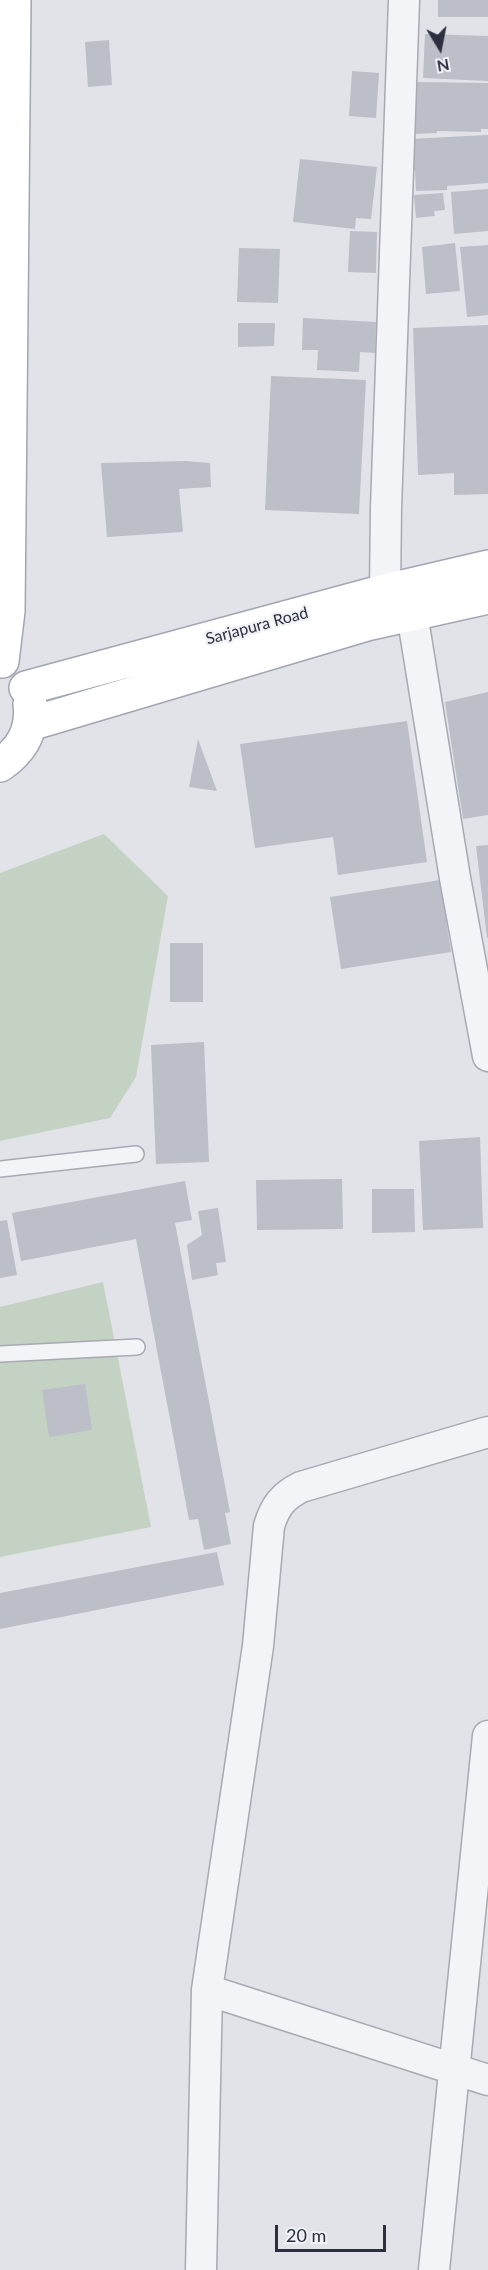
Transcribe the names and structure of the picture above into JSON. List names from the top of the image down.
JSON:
{
  "streets": {
    "main road": ["Sarjapura Road"]
  },
  "scale_bar": "20 m",
  "north": "bottom"
}
